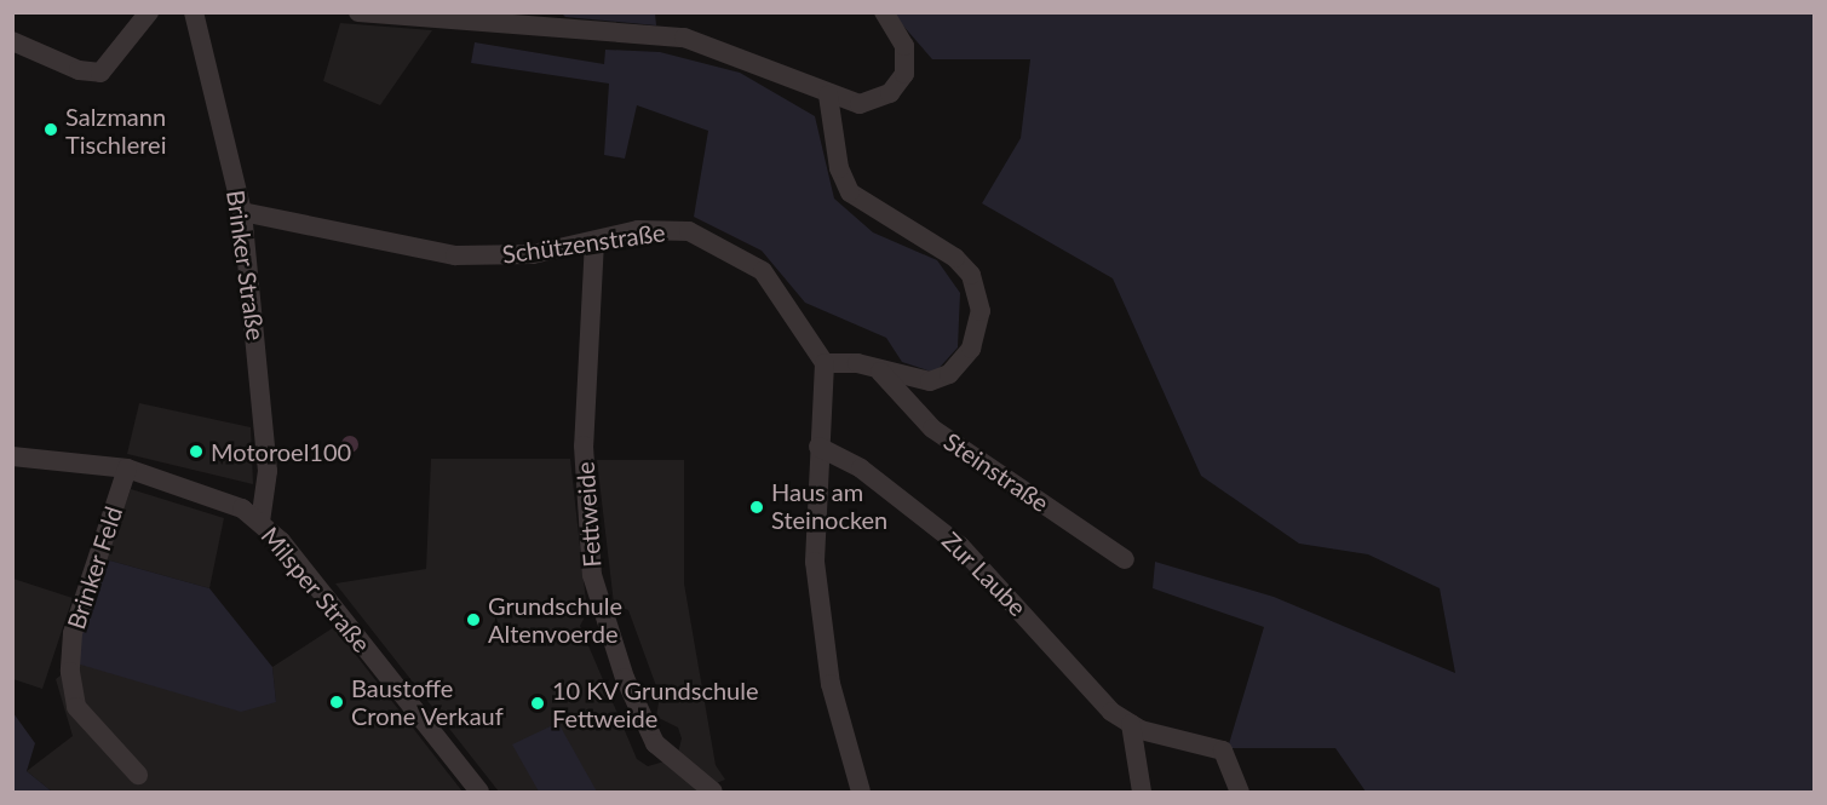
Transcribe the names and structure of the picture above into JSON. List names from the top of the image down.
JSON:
{
  "streets": {
    "street": [
      "Schützenstraße",
      "Brinker Straße",
      "Steinstraße",
      "Fettweide",
      "Brinker Feld",
      "Zur Laube",
      "Milsper Straße"
    ]
  },
  "crossings": [
    ["Schützenstraße", "Brinker Straße"],
    ["Schützenstraße", "Fettweide"],
    ["Brinker Straße", "Milsper Straße"],
    ["Brinker Feld", "Milsper Straße"]
  ],
  "places": [
    "Salzmann Tischlerei",
    "Motoroel100",
    "Haus am Steinocken",
    "Grundschule Altenvoerde",
    "Baustoffe Crone Verkauf",
    "10 KV Grundschule Fettweide"
  ]
}
